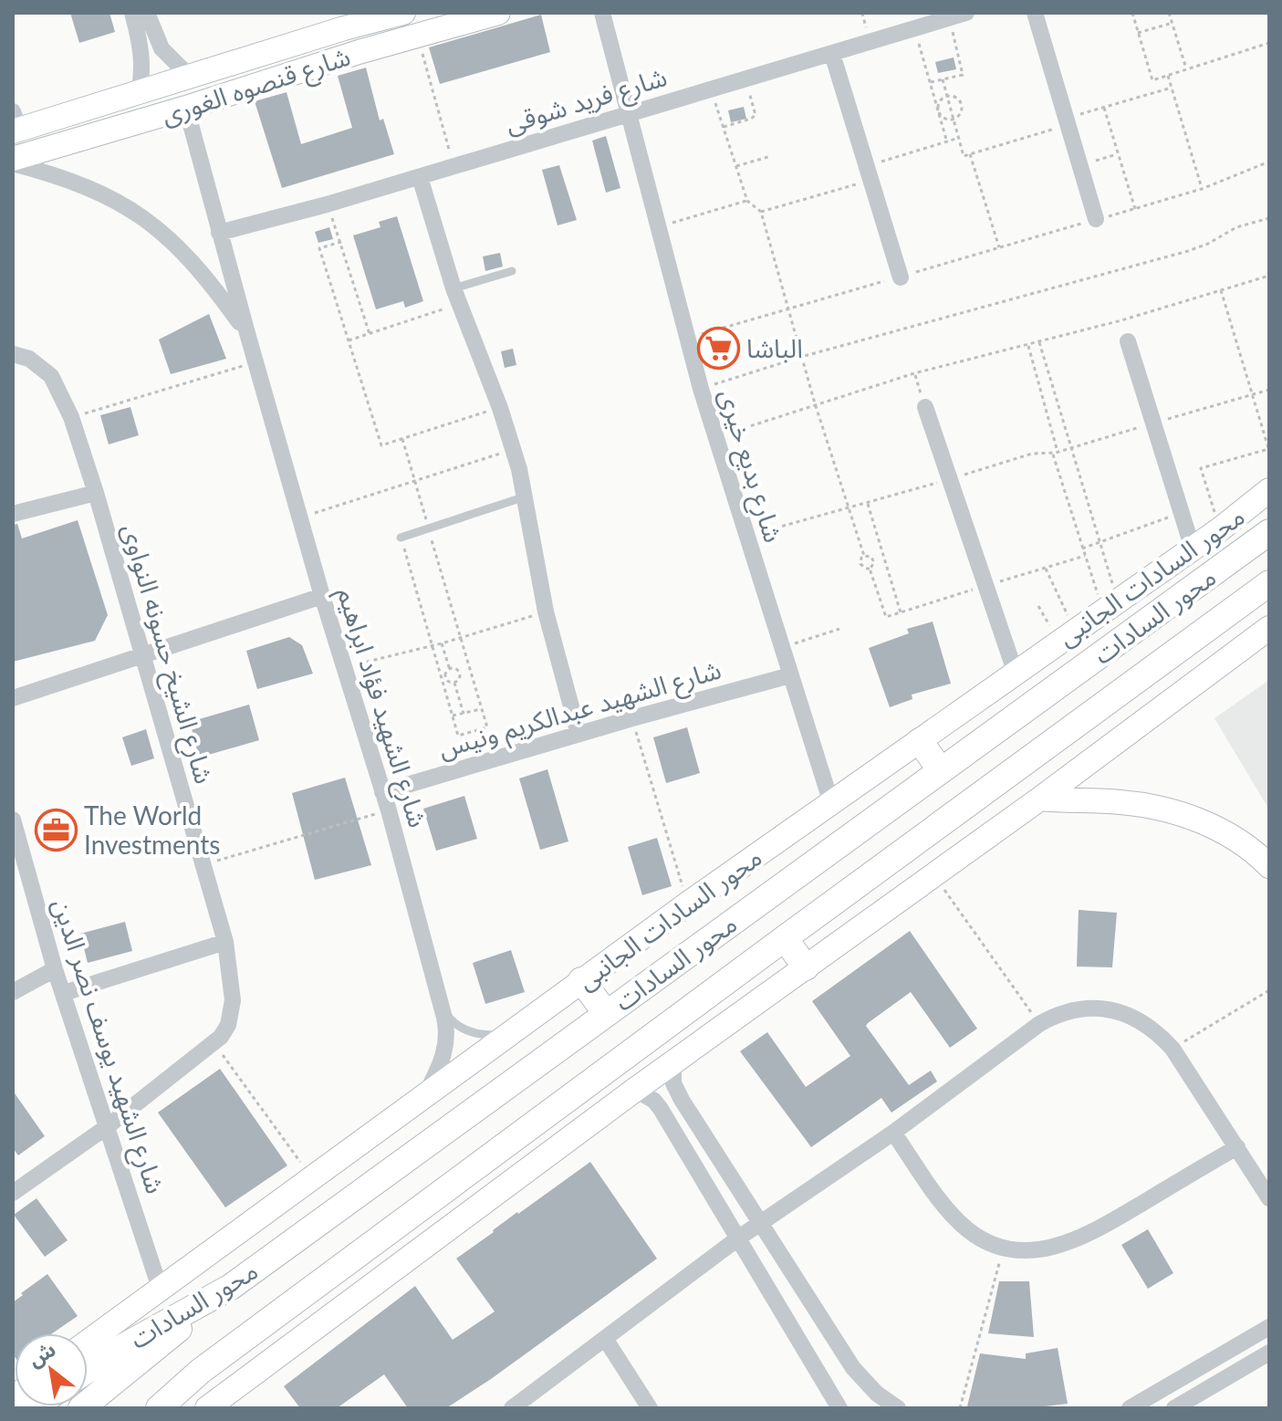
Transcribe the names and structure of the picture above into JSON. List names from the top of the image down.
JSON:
{
  "streets": {
    "main road": ["محور السادات"],
    "street": [
      "شارع قنصوه الغورى",
      "شارع فريد شوقى",
      "شارع بديع خيرى",
      "محور السادات الجانبى",
      "شارع الشيخ حسونه النواوى",
      "شارع الشهيد فؤاد ابراهيم",
      "شارع الشهيد عبدالكريم ونيس",
      "شارع الشهيد يوسف نصر الدين"
    ]
  },
  "crossings": [
    ["شارع قنصوه الغورى", "شارع الشهيد فؤاد ابراهيم"],
    ["شارع فريد شوقى", "شارع بديع خيرى"],
    ["شارع فريد شوقى", "شارع الشهيد فؤاد ابراهيم"],
    ["شارع بديع خيرى", "محور السادات الجانبى"],
    ["شارع بديع خيرى", "شارع الشهيد عبدالكريم ونيس"],
    ["محور السادات الجانبى", "شارع الشهيد فؤاد ابراهيم"],
    ["محور السادات الجانبى", "شارع الشهيد يوسف نصر الدين"],
    ["شارع الشيخ حسونه النواوى", "شارع الشهيد يوسف نصر الدين"],
    ["شارع الشهيد فؤاد ابراهيم", "شارع الشهيد عبدالكريم ونيس"]
  ],
  "places": {
    "supermarket": ["الباشا"],
    "office": ["The World Investments"]
  },
  "north": "top left"
}
